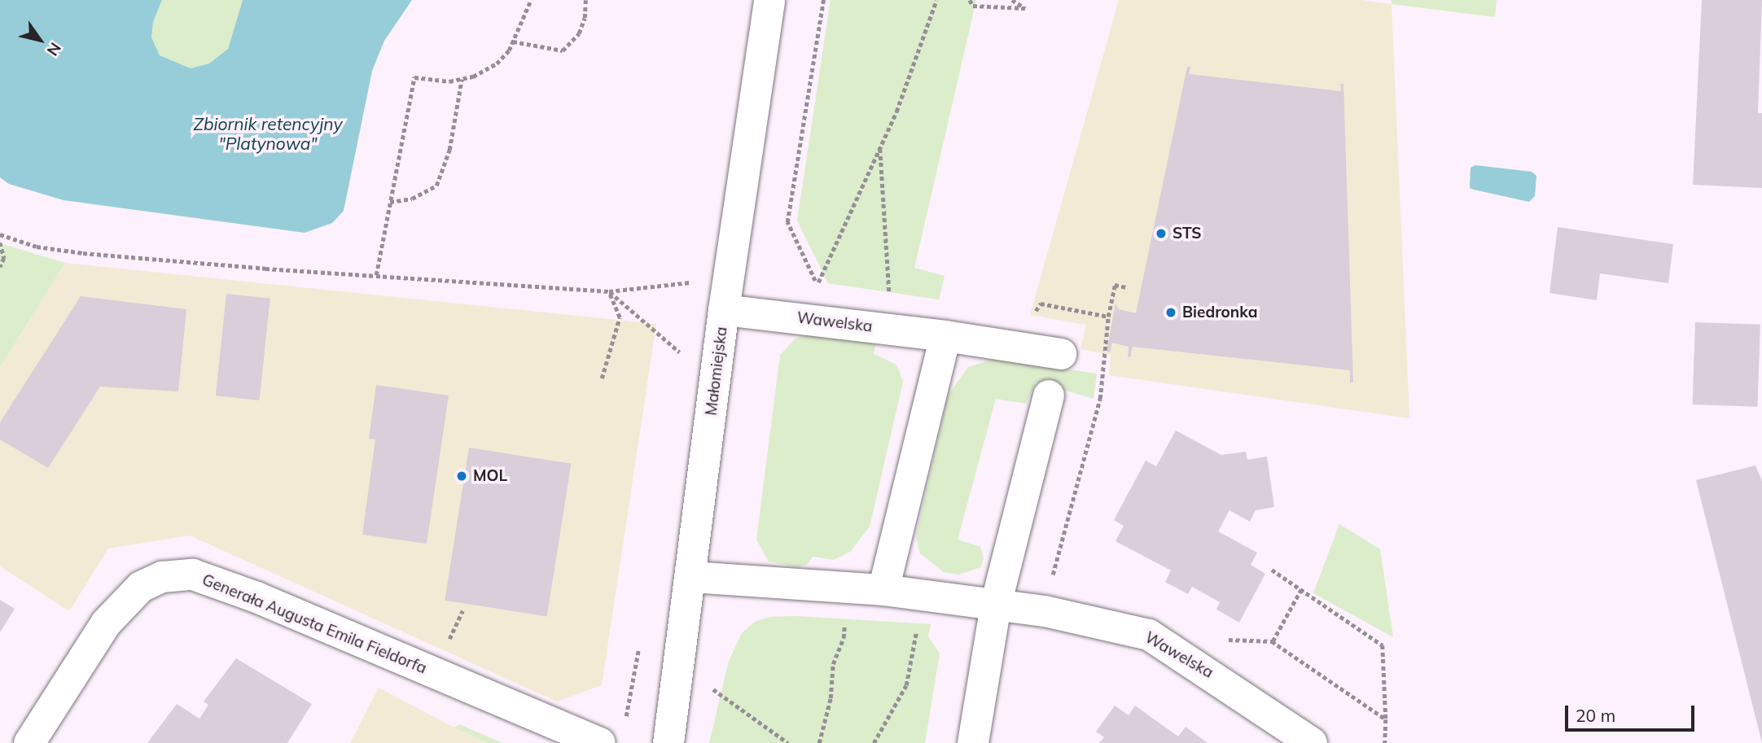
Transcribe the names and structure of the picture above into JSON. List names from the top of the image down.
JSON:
{
  "streets": {
    "street": ["Wawelska", "Małomiejska", "Generała Augusta Emila Fieldorfa"]
  },
  "crossings": [
    ["Wawelska", "Małomiejska"]
  ],
  "water": ["Zbiornik retencyjny \"Platynowa\""],
  "places": ["STS", "Biedronka", "MOL"],
  "scale_bar": "20 m",
  "north": "bottom right"
}
